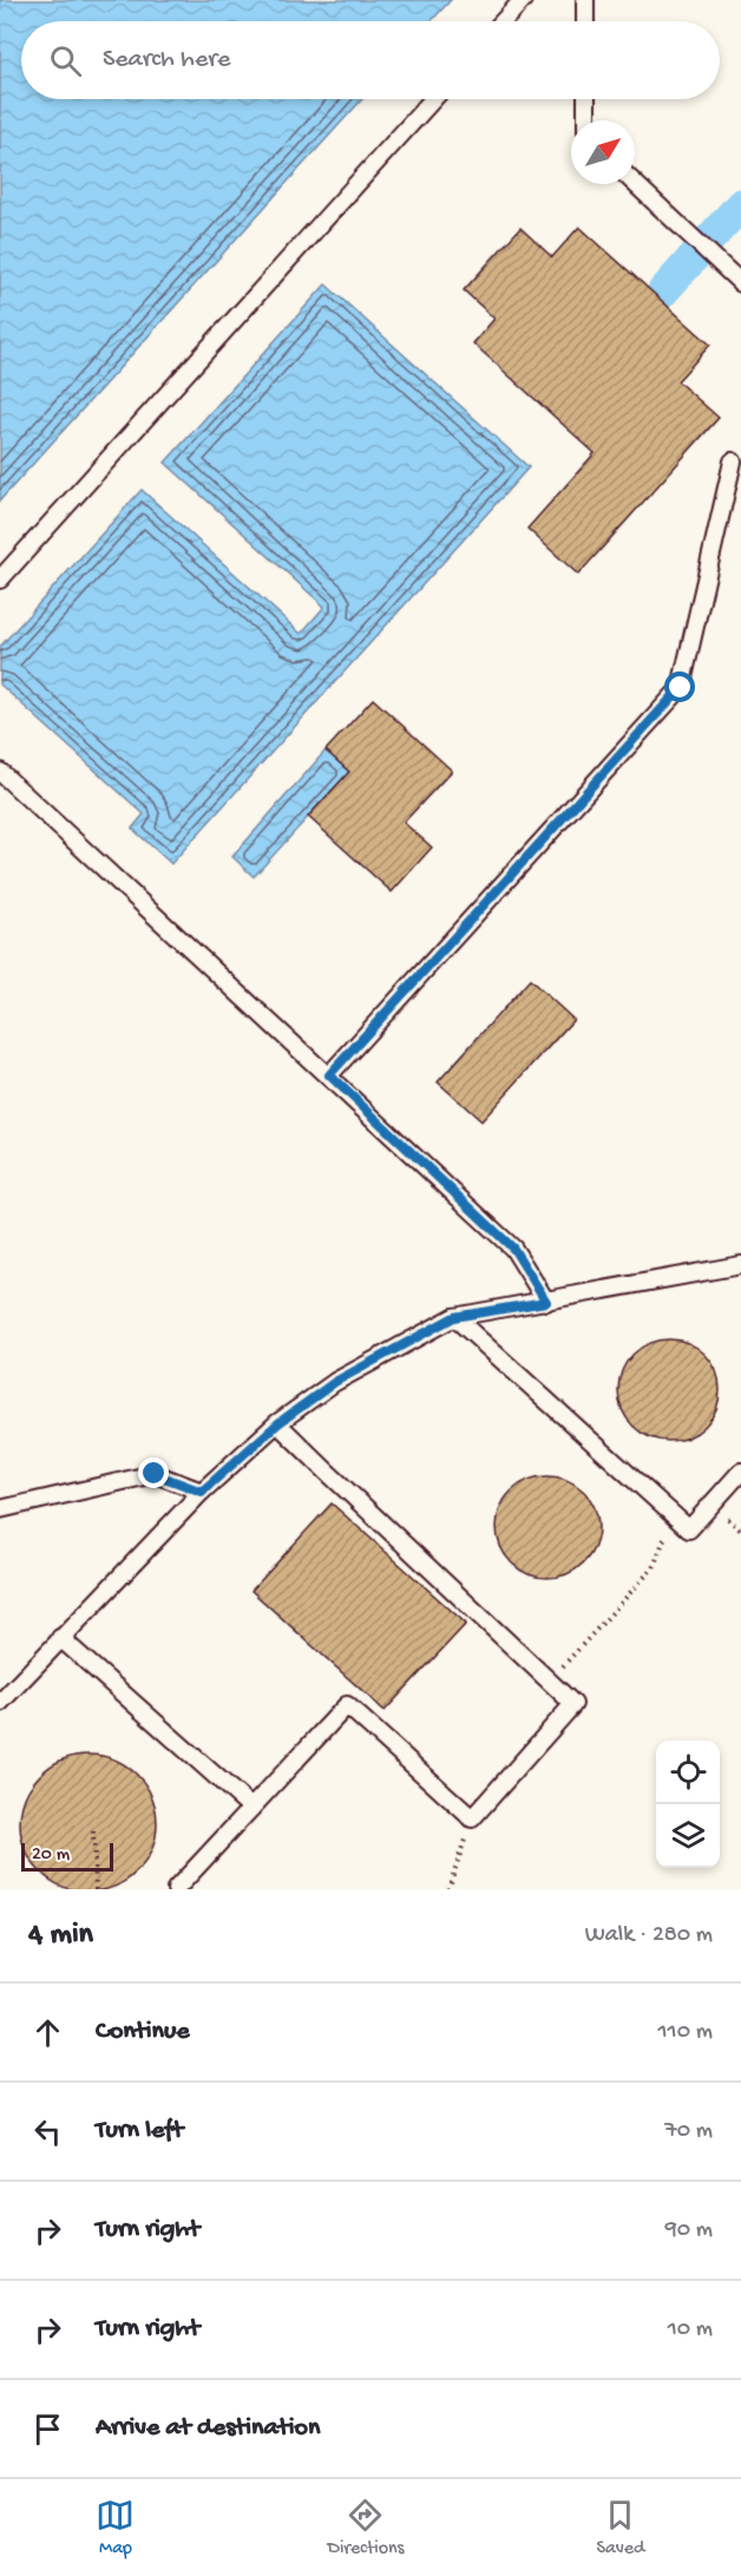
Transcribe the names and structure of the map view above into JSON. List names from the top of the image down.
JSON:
{
  "scale_bar": "20 m",
  "north": "top right",
  "page": {
    "search": "Search here",
    "scale": "20 m",
    "heading": ["4 min", "Walk · 280 m"],
    "list": [
      ["Continue", "110 m"],
      ["Turn left", "70 m"],
      ["Turn right", "90 m"],
      ["Turn right", "10 m"],
      "Arrive at destination"
    ],
    "nav": ["Map", "Directions", "Saved"]
  }
}
